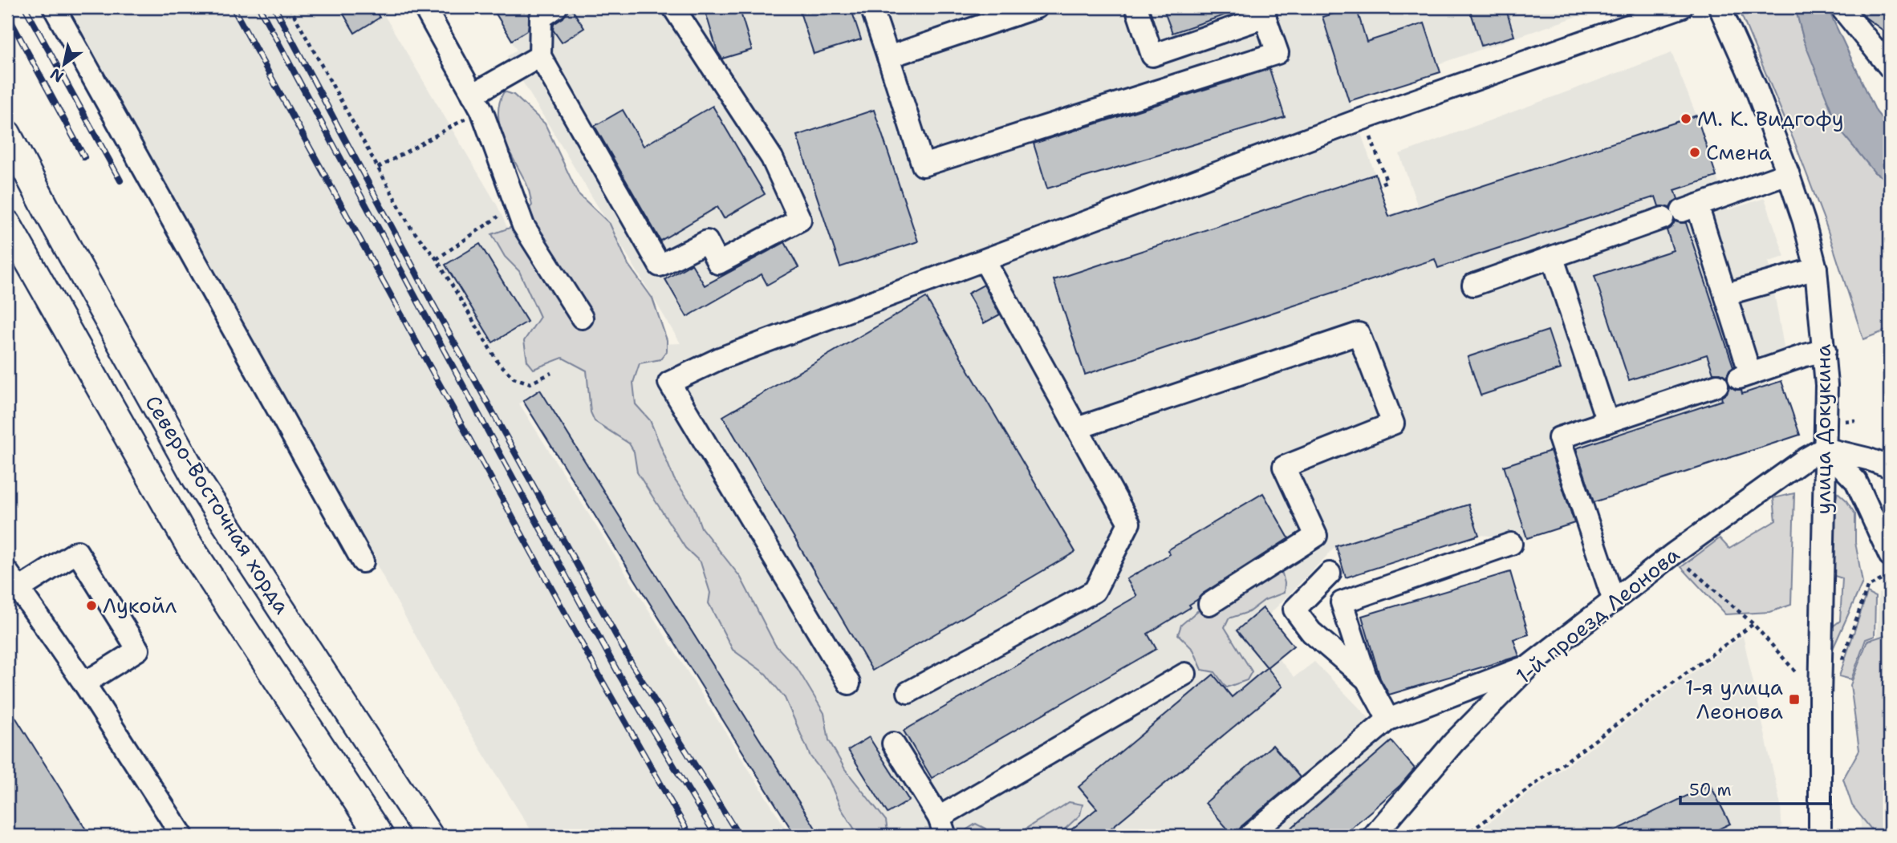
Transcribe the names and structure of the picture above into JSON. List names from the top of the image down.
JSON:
{
  "streets": {
    "main road": ["Северо-Восточная хорда"],
    "street": ["улица Докукина", "1-й проезд Леонова"]
  },
  "crossings": [
    ["улица Докукина", "1-й проезд Леонова"]
  ],
  "places": {
    "other": ["М. К. Видгофу", "Смена", "Лукойл"],
    "transit": ["1-я улица Леонова"]
  },
  "scale_bar": "50 m",
  "north": "bottom left"
}
